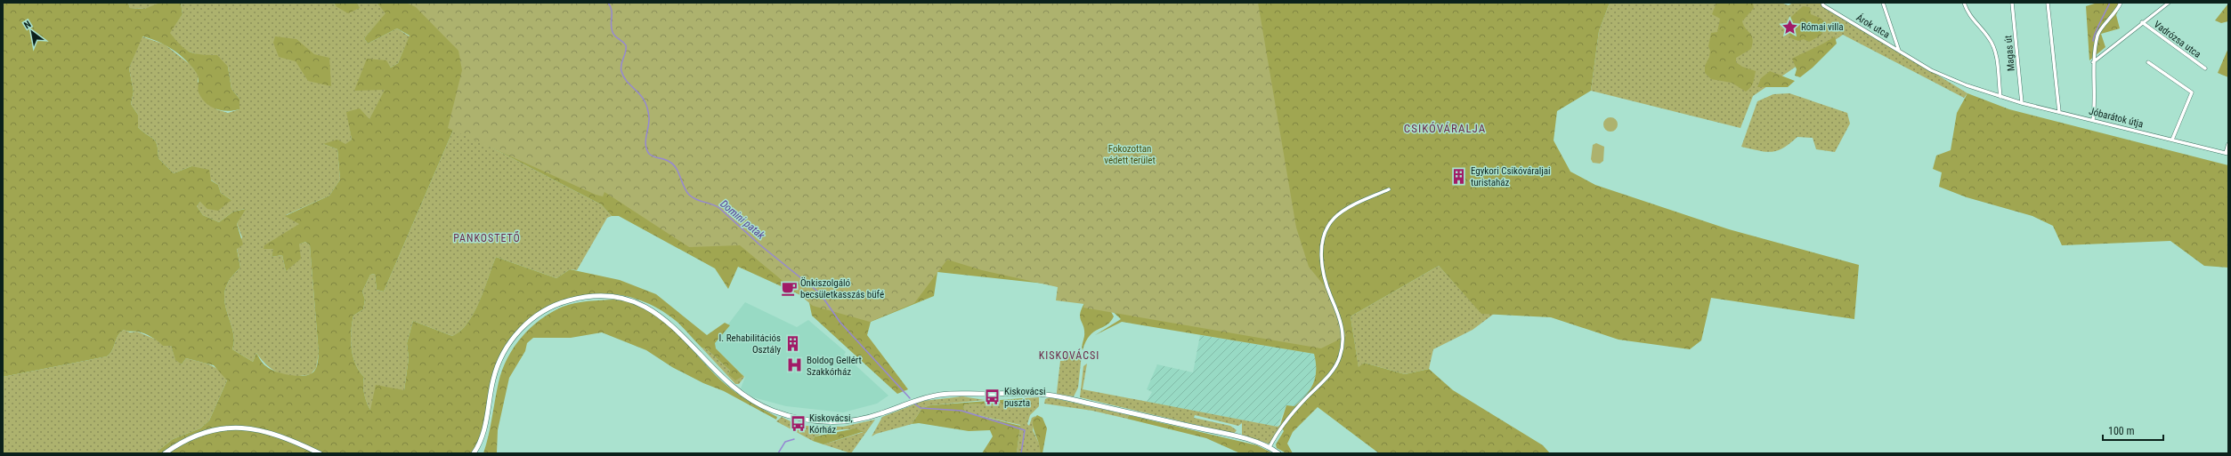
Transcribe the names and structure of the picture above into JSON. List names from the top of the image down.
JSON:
{
  "streets": {
    "street": [
      "Árok utca",
      "Vadrózsa utca",
      "Magas út",
      "Jóbarátok útja"
    ]
  },
  "crossings": [
    ["Árok utca", "Jóbarátok útja"],
    ["Magas út", "Jóbarátok útja"]
  ],
  "districts": ["CSIKÓVÁRALJA", "PANKOSTETŐ", "KISKOVÁCSI"],
  "water": ["Domini patak"],
  "parks": ["Fokozottan védett terület"],
  "places": {
    "place": ["Római villa"],
    "building": ["Egykori Csikóváraljai turistaház", "I. Rehabilitációs Osztály"],
    "cafe": ["Önkiszolgáló becsületkasszás büfé"],
    "hospital": ["Boldog Gellért Szakkórház"],
    "bus stop": ["Kiskovácsi puszta", "Kiskovácsi, Kórház"]
  },
  "scale_bar": "100 m",
  "north": "top left"
}
